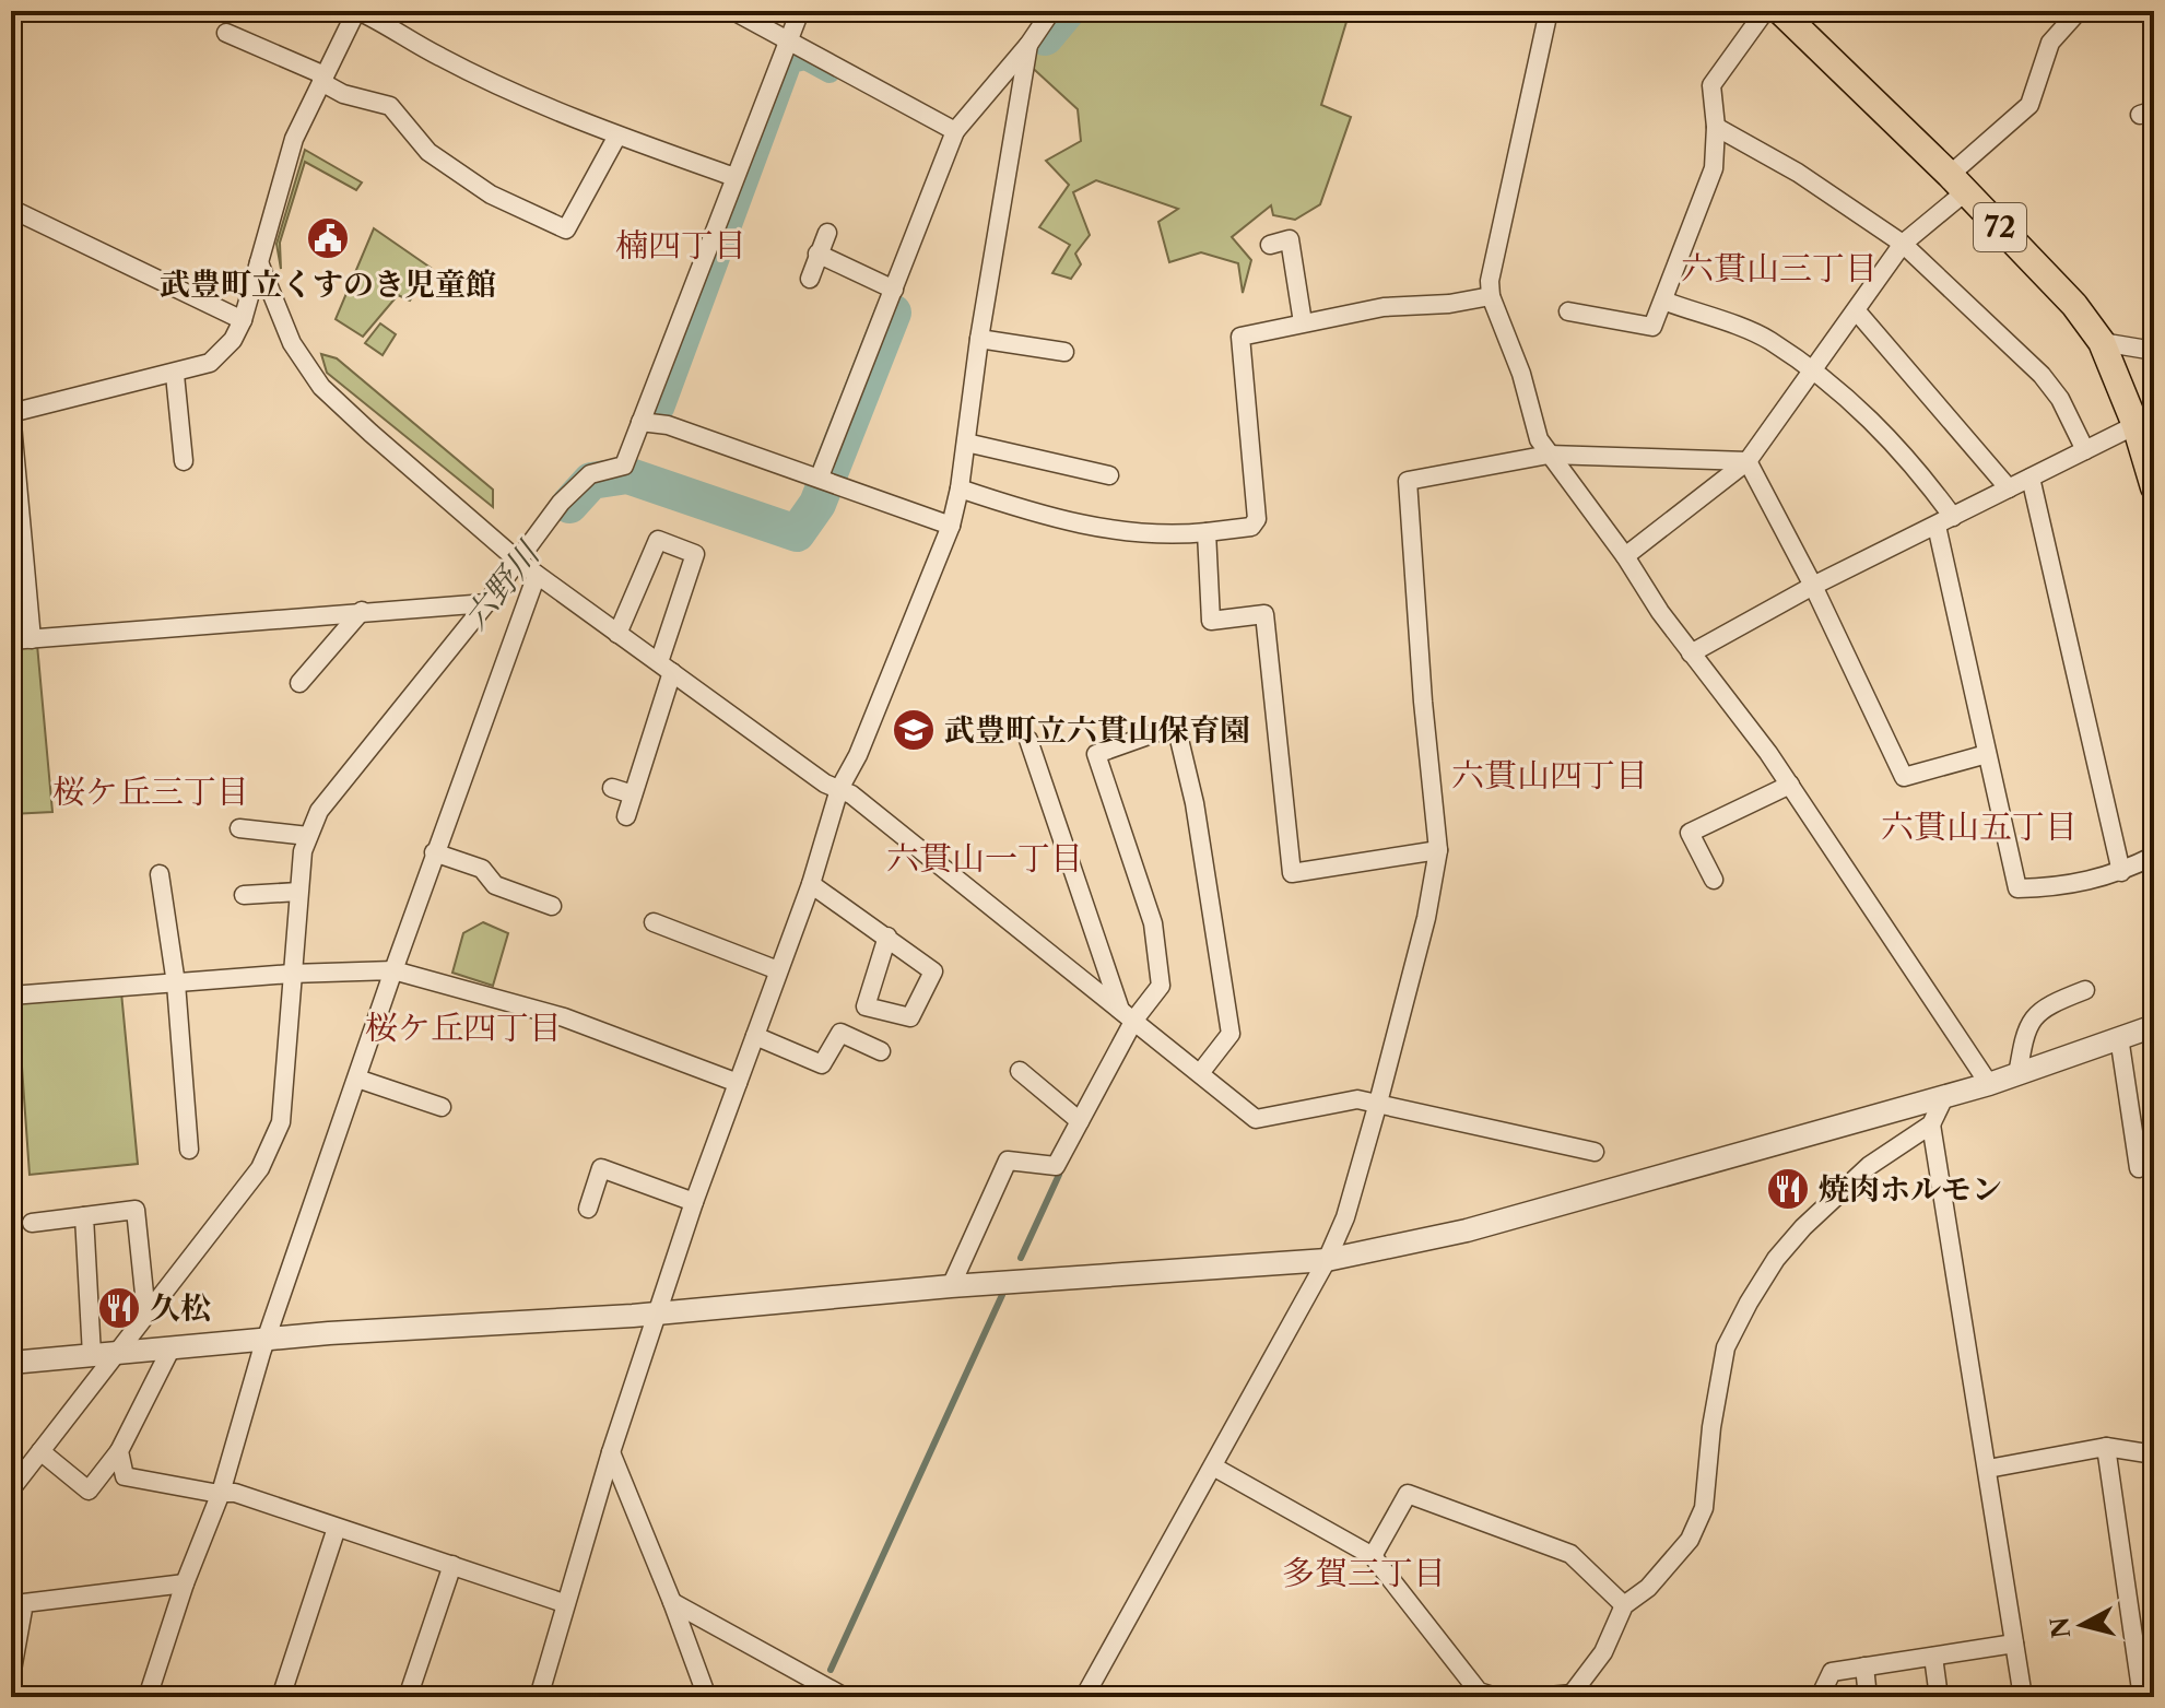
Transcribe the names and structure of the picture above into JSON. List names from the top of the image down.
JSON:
{
  "streets": {
    "main road": ["72"]
  },
  "districts": [
    "楠四丁目",
    "六貫山三丁目",
    "六貫山四丁目",
    "桜ケ丘三丁目",
    "六貫山五丁目",
    "六貫山一丁目",
    "桜ケ丘四丁目",
    "多賀三丁目"
  ],
  "water": ["六野川"],
  "places": {
    "public building": ["武豊町立くすのき児童館"],
    "school or university": ["武豊町立六貫山保育園"],
    "restaurant": ["焼肉ホルモン", "久松"]
  },
  "north": "left"
}
